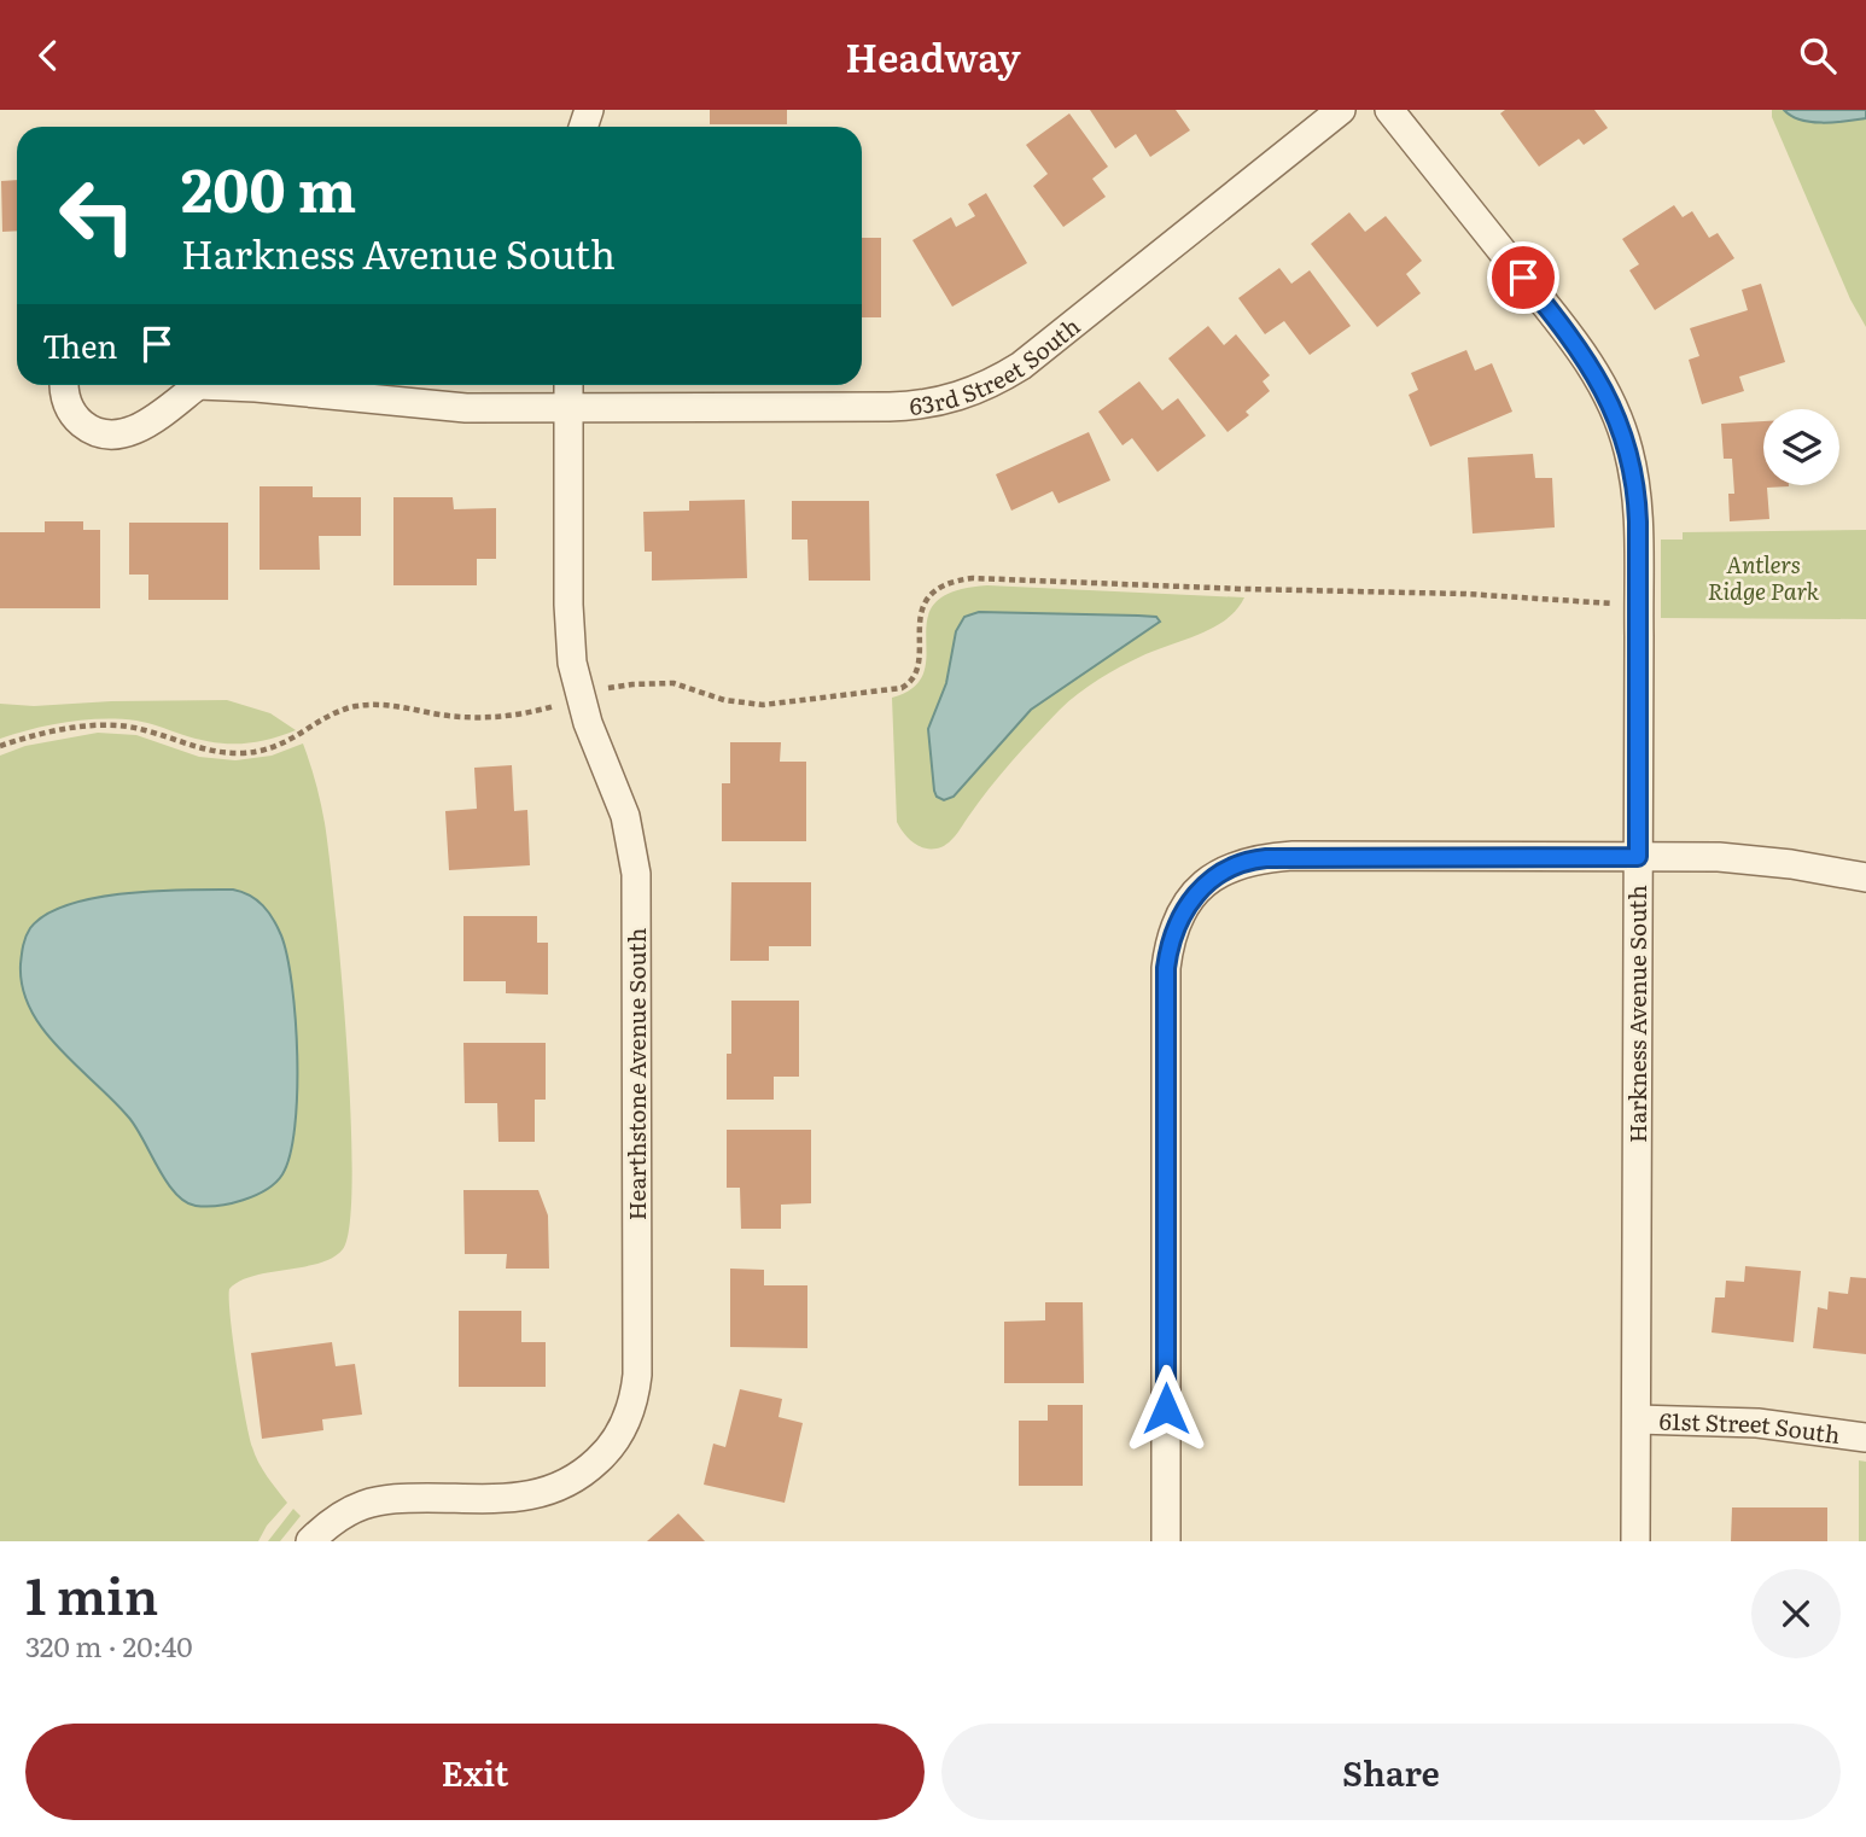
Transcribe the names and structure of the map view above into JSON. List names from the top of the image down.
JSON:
{
  "streets": {
    "street": [
      "63rd Street South",
      "Harkness Avenue South",
      "Hearthstone Avenue South",
      "61st Street South"
    ]
  },
  "crossings": [
    ["63rd Street South", "Hearthstone Avenue South"],
    ["Harkness Avenue South", "61st Street South"]
  ],
  "parks": ["Antlers Ridge Park"],
  "page": {
    "header": "Headway",
    "turn": ["200 m", "Harkness Avenue South"],
    "then": "Then",
    "heading": ["1 min", "320 m · 20:40"],
    "buttons": ["Exit", "Share"]
  }
}
